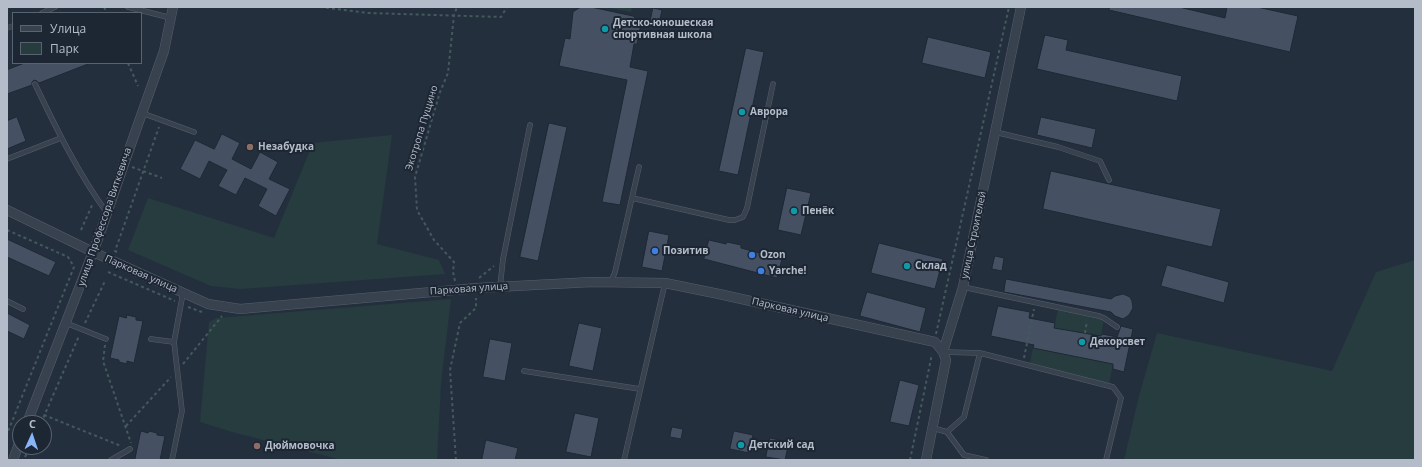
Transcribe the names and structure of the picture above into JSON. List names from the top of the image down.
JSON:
{
  "streets": {
    "street": ["улица Профессора Виткевича", "улица Строителей", "Парковая улица"],
    "path": ["Экотропа Пущино"]
  },
  "crossings": [
    ["улица Профессора Виткевича", "Парковая улица"]
  ],
  "places": [
    "Детско-юношеская спортивная школа",
    "Аврора",
    "Незабудка",
    "Пенёк",
    "Позитив",
    "Ozon",
    "Склад",
    "Yarche!",
    "Декорсвет",
    "Детский сад",
    "Дюймовочка"
  ],
  "legend": ["Улица", "Парк"],
  "north": "top"
}
